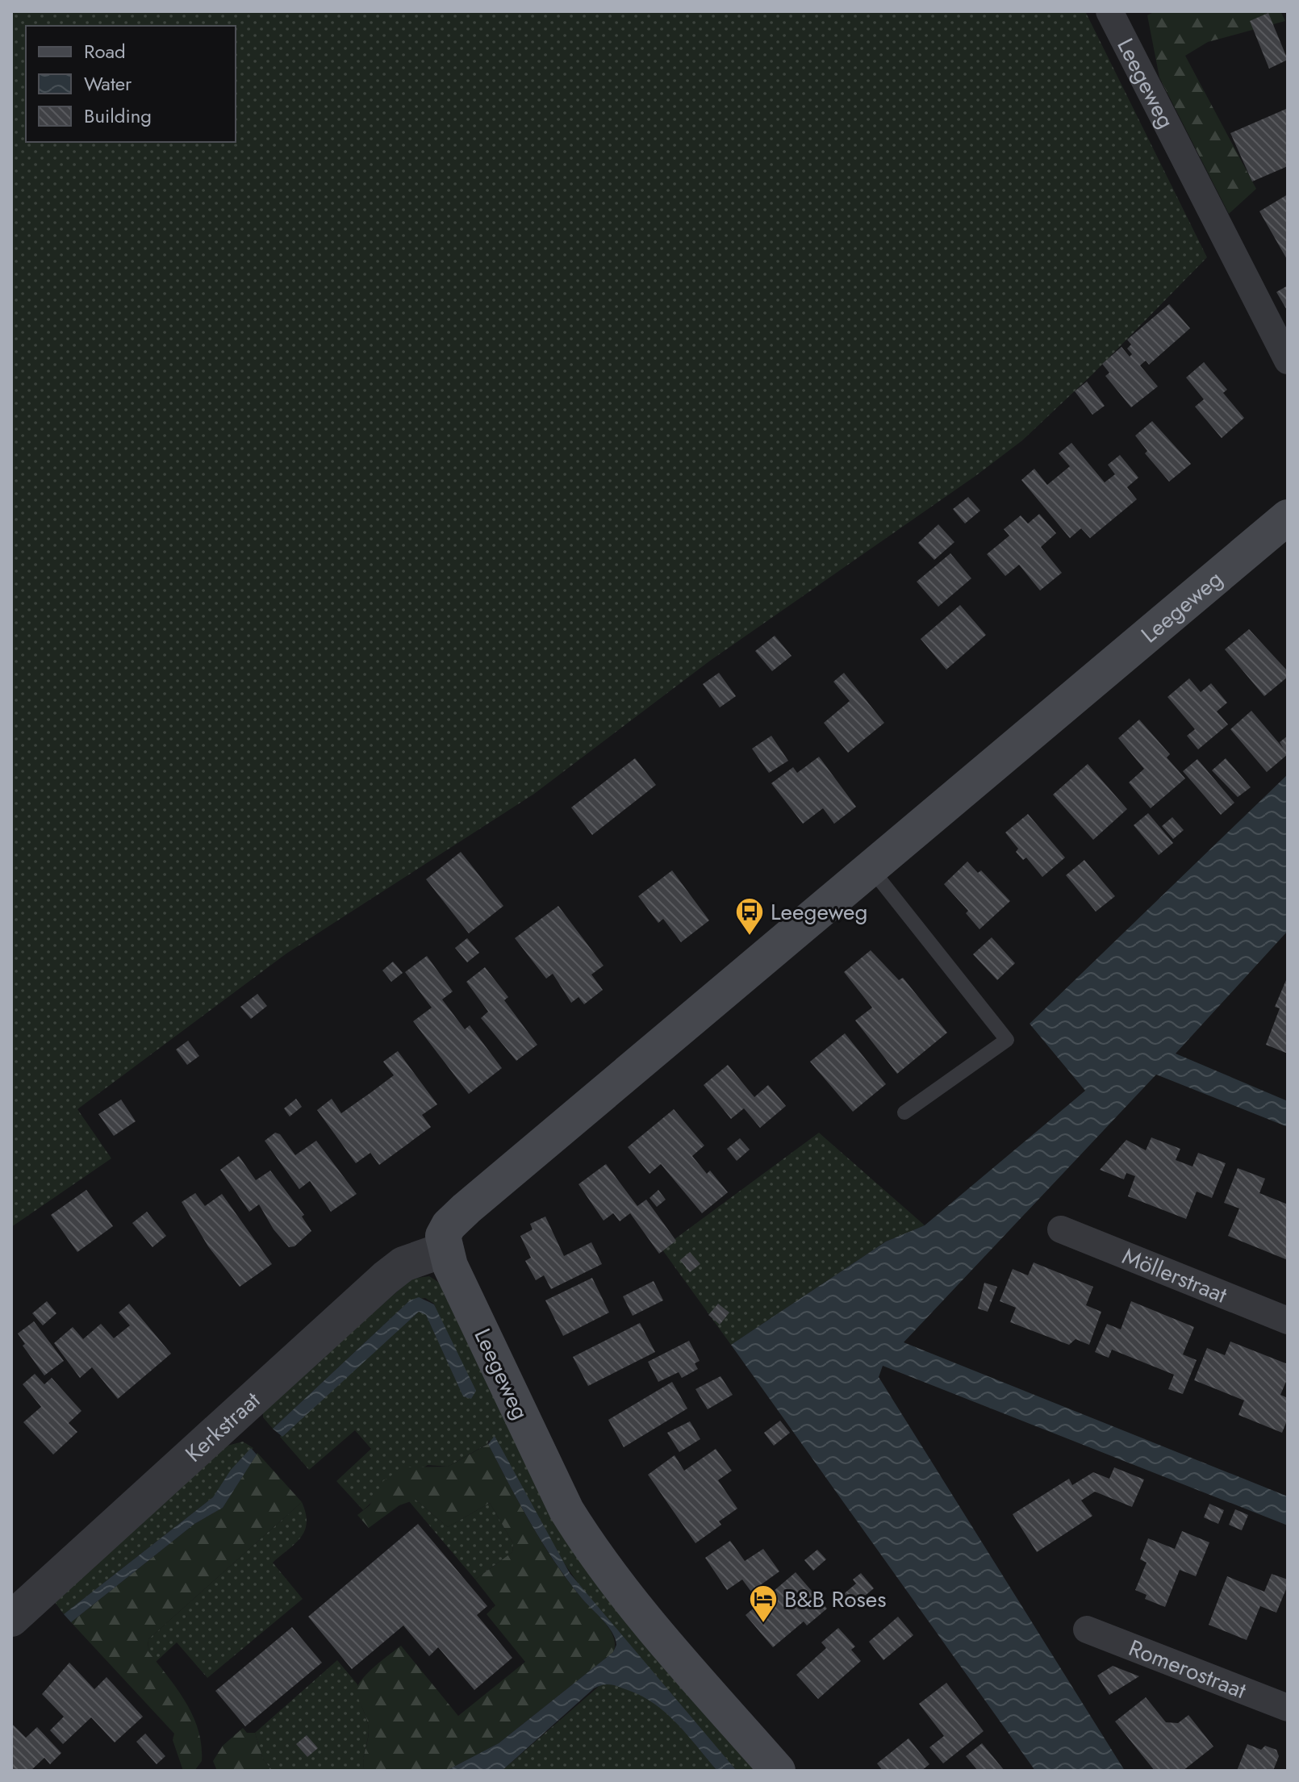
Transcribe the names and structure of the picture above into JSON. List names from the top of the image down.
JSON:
{
  "streets": {
    "main road": ["Leegeweg"],
    "street": ["Möllerstraat", "Kerkstraat", "Romerostraat"]
  },
  "crossings": [
    ["Leegeweg", "Kerkstraat"]
  ],
  "places": {
    "bus stop": ["Leegeweg"],
    "hotel": ["B&B Roses"]
  },
  "legend": ["Road", "Water", "Building"]
}
